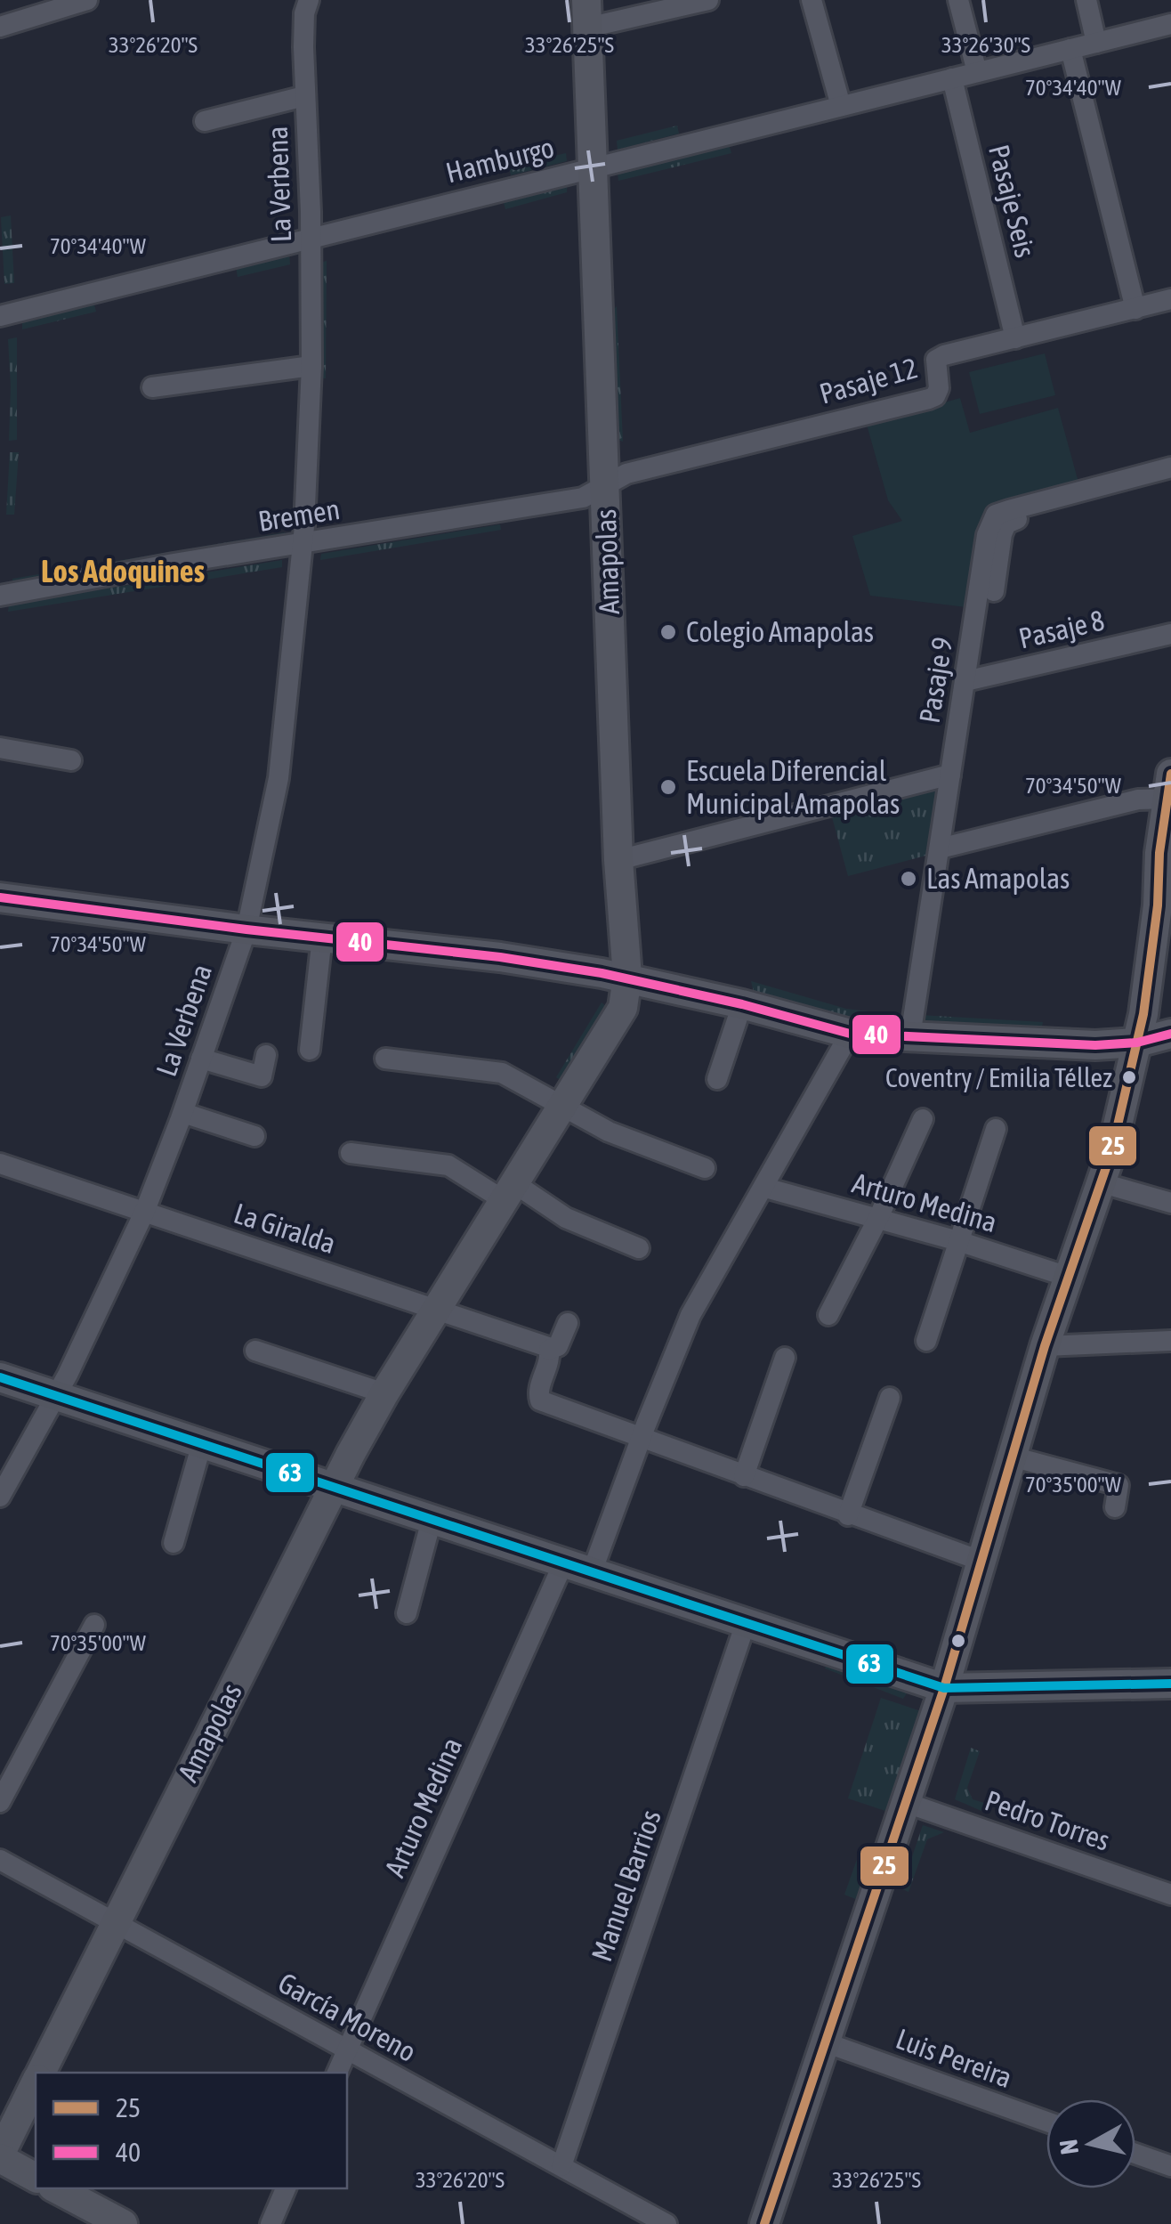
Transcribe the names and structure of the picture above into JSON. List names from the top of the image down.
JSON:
{
  "streets": {
    "street": [
      "Hamburgo",
      "La Verbena",
      "Pasaje Seis",
      "Pasaje 12",
      "Bremen",
      "Amapolas",
      "Pasaje 8",
      "Pasaje 9",
      "Arturo Medina",
      "La Giralda",
      "Pedro Torres",
      "Manuel Barrios",
      "García Moreno",
      "Luis Pereira"
    ]
  },
  "crossings": [
    ["Hamburgo", "La Verbena"],
    ["Hamburgo", "Pasaje Seis"],
    ["Hamburgo", "Amapolas"],
    ["La Verbena", "Bremen"],
    ["La Verbena", "La Giralda"],
    ["Pasaje Seis", "Pasaje 12"],
    ["Pasaje 12", "Bremen"],
    ["Pasaje 12", "Amapolas"],
    ["Bremen", "Amapolas"],
    ["Amapolas", "La Giralda"],
    ["Amapolas", "García Moreno"],
    ["Pasaje 8", "Pasaje 9"],
    ["Arturo Medina", "García Moreno"],
    ["Manuel Barrios", "García Moreno"]
  ],
  "districts": ["Los Adoquines"],
  "places": [
    "Colegio Amapolas",
    "Escuela Diferencial Municipal Amapolas",
    "Las Amapolas",
    "Coventry / Emilia Téllez"
  ],
  "lines": ["transit line 25", "transit line 40", "transit line 63"],
  "legend": ["25", "40"],
  "north": "left",
  "coordinates": [
    "33°26'20\"S",
    "33°26'25\"S",
    "33°26'30\"S",
    "70°34'40\"W",
    "70°34'50\"W",
    "70°35'00\"W"
  ]
}
